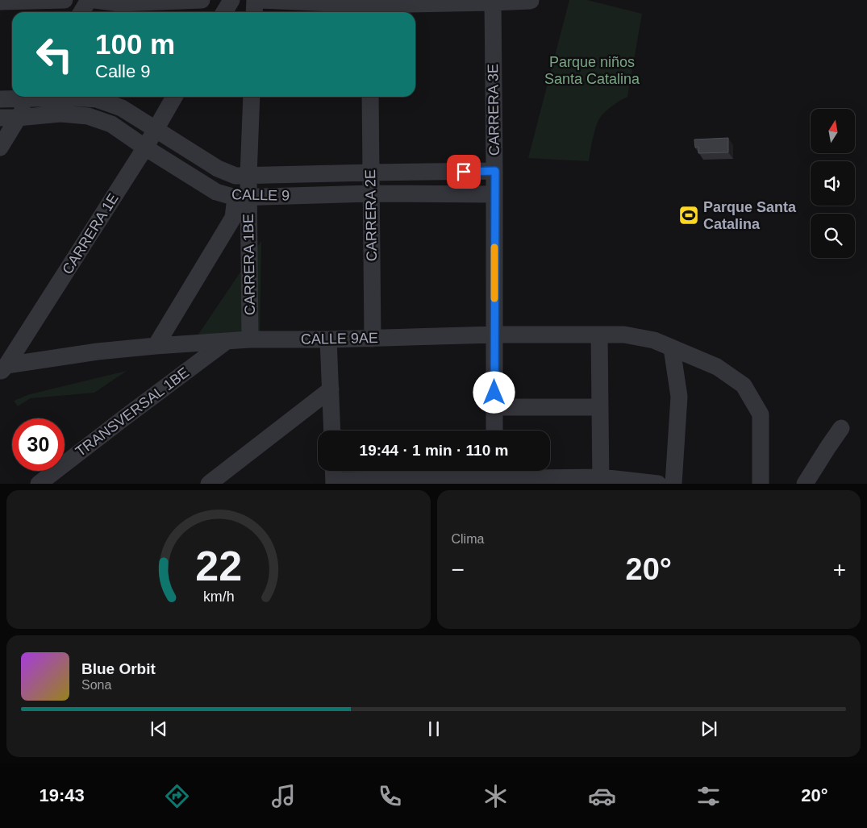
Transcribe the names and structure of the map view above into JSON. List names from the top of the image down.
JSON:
{
  "streets": {
    "street": [
      "CARRERA 3E",
      "CALLE 9",
      "CARRERA 2E",
      "CARRERA 1E",
      "CARRERA 1BE",
      "CALLE 9AE",
      "TRANSVERSAL 1BE"
    ]
  },
  "crossings": [
    ["CARRERA 3E", "CALLE 9"],
    ["CARRERA 3E", "CALLE 9AE"],
    ["CALLE 9", "CARRERA 2E"],
    ["CALLE 9", "CARRERA 1E"],
    ["CALLE 9", "CARRERA 1BE"],
    ["CARRERA 2E", "CALLE 9AE"],
    ["CARRERA 1E", "CALLE 9AE"],
    ["CARRERA 1BE", "CALLE 9AE"],
    ["CALLE 9AE", "TRANSVERSAL 1BE"]
  ],
  "parks": ["Parque niños Santa Catalina"],
  "places": {
    "sports": ["Parque Santa Catalina"]
  },
  "north": "top",
  "page": {
    "turn": ["100 m", "Calle 9"],
    "limit": "30",
    "trip": "19:44 · 1 min · 110 m",
    "tile": "Clima",
    "heat": ["−", "20°", "+"],
    "song": ["Blue Orbit", "Sona"],
    "tabs": ["19:43", "20°"],
    "gauge": ["22", "km/h"]
  }
}
